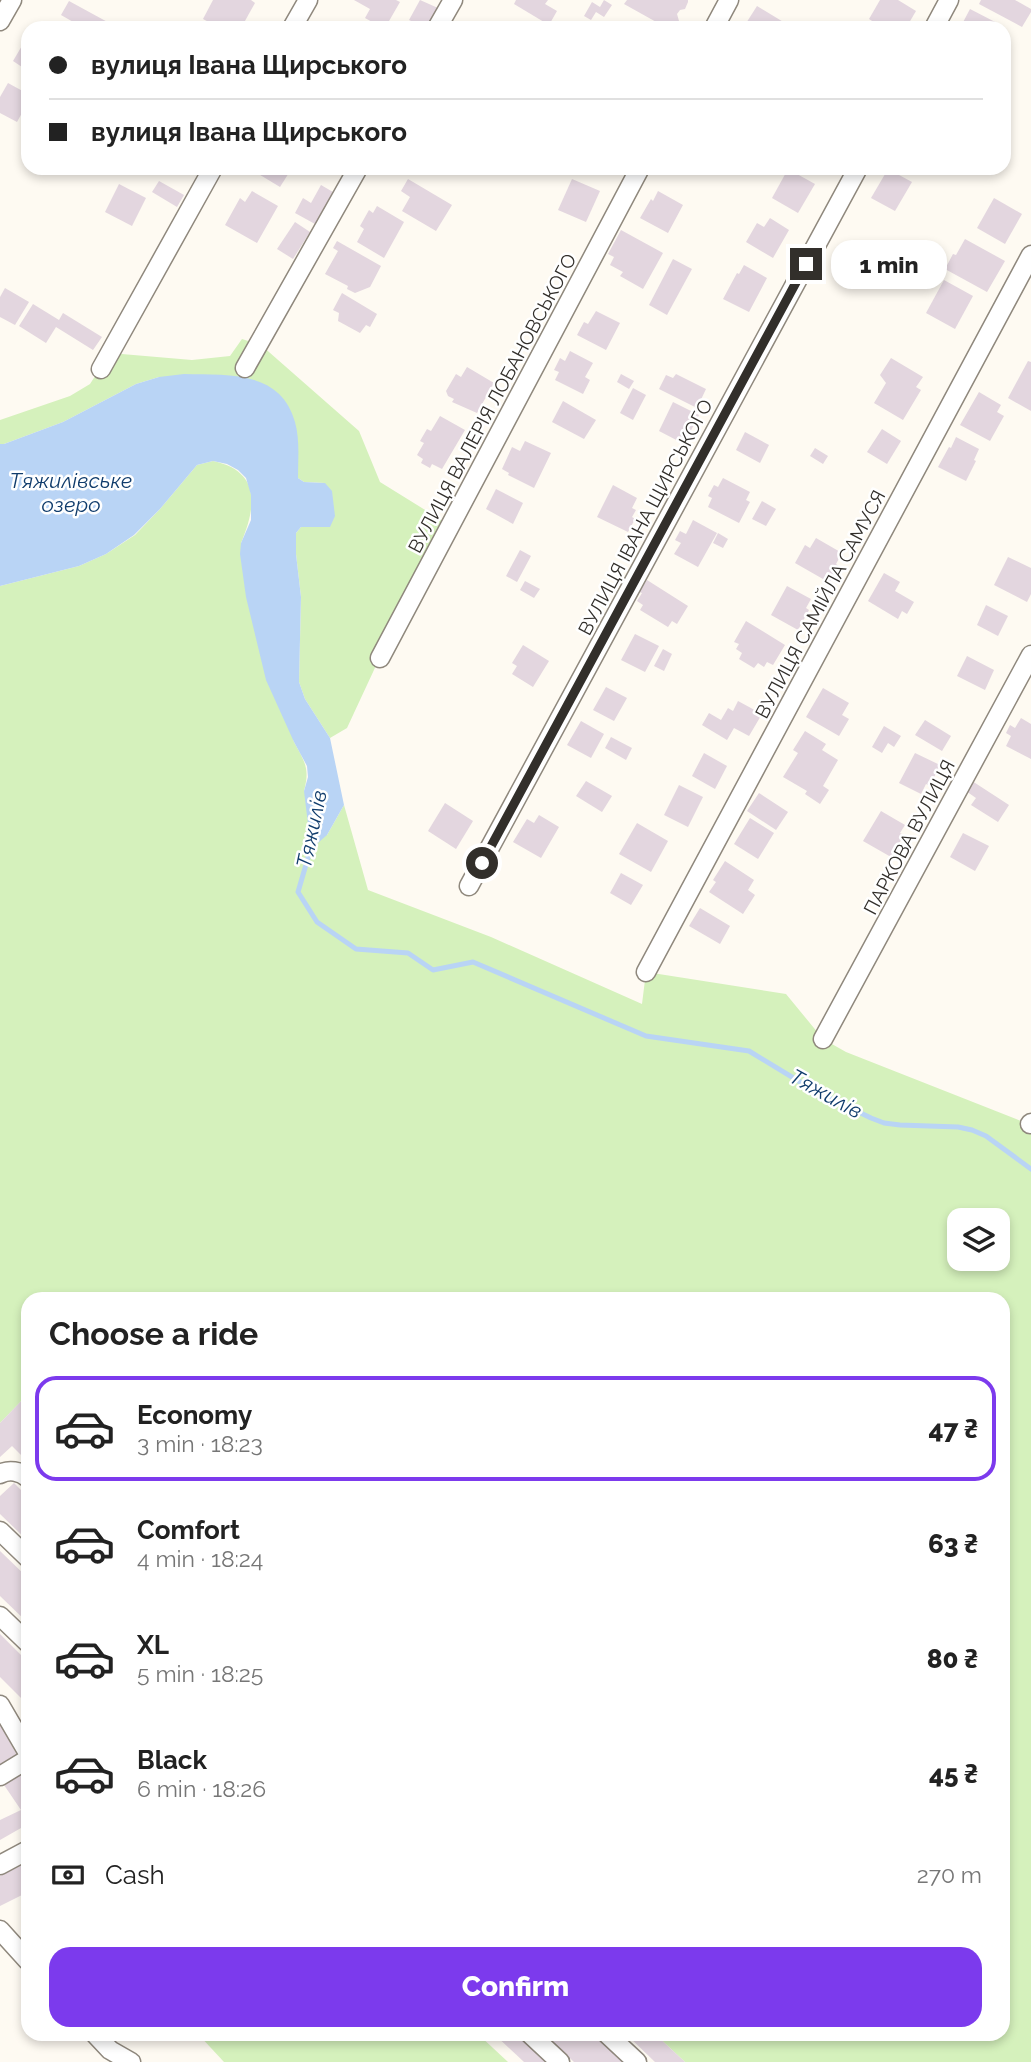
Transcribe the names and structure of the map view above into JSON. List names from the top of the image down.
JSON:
{
  "streets": {
    "street": [
      "ВУЛИЦЯ ВАЛЕРІЯ ЛОБАНОВСЬКОГО",
      "ВУЛИЦЯ ІВАНА ЩИРСЬКОГО",
      "ВУЛИЦЯ САМІЙЛА САМУСЯ",
      "ПАРКОВА ВУЛИЦЯ"
    ]
  },
  "water": ["Тяжилівське озеро", "Тяжилів"],
  "page": {
    "banner": ["вулиця Івана Щирського", "вулиця Івана Щирського"],
    "bubble": "1 min",
    "heading": "Choose a ride",
    "list": [
      {
        "name": "Economy",
        "note": "3 min · 18:23",
        "value": "47 ₴"
      },
      {
        "name": "Comfort",
        "note": "4 min · 18:24",
        "value": "63 ₴"
      },
      {
        "name": "XL",
        "note": "5 min · 18:25",
        "value": "80 ₴"
      },
      {
        "name": "Black",
        "note": "6 min · 18:26",
        "value": "45 ₴"
      }
    ],
    "pay": ["Cash", "270 m"],
    "buttons": "Confirm"
  }
}
